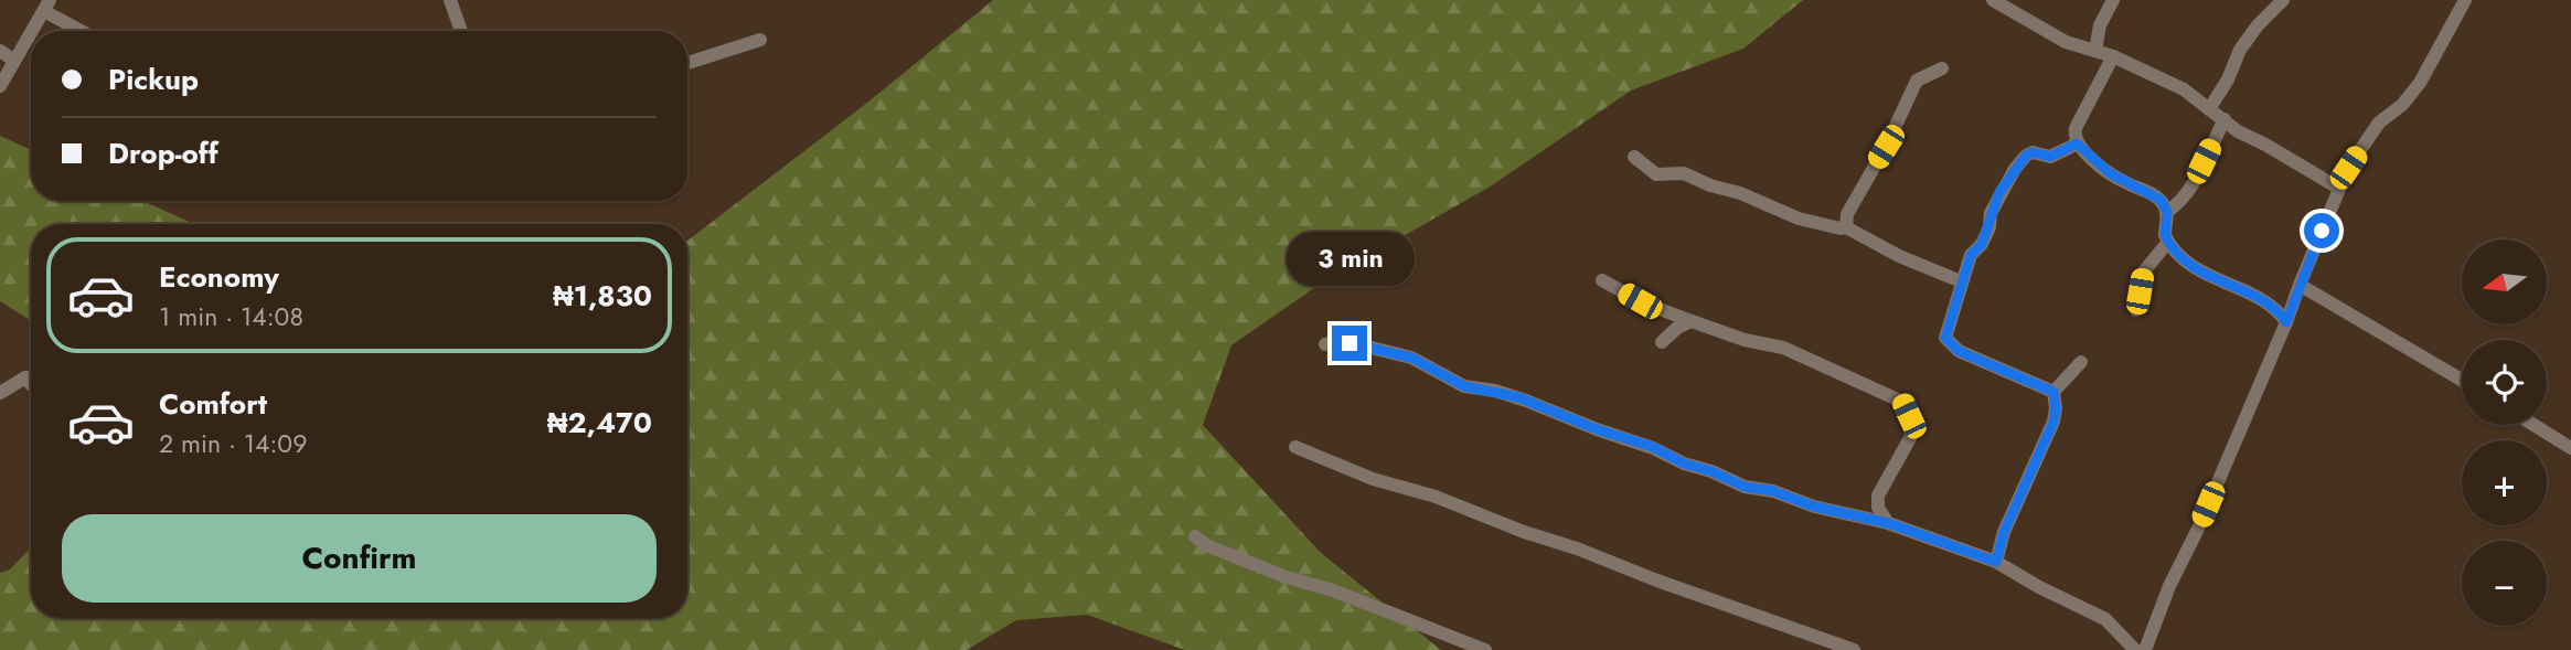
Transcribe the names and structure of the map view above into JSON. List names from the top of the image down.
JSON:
{
  "north": "left",
  "page": {
    "banner": ["Pickup", "Drop-off"],
    "bubble": "3 min",
    "list": [
      {
        "name": "Economy",
        "note": "1 min · 14:08",
        "value": "₦1,830"
      },
      {
        "name": "Comfort",
        "note": "2 min · 14:09",
        "value": "₦2,470"
      }
    ],
    "map_buttons": ["+", "−"],
    "buttons": "Confirm"
  }
}
